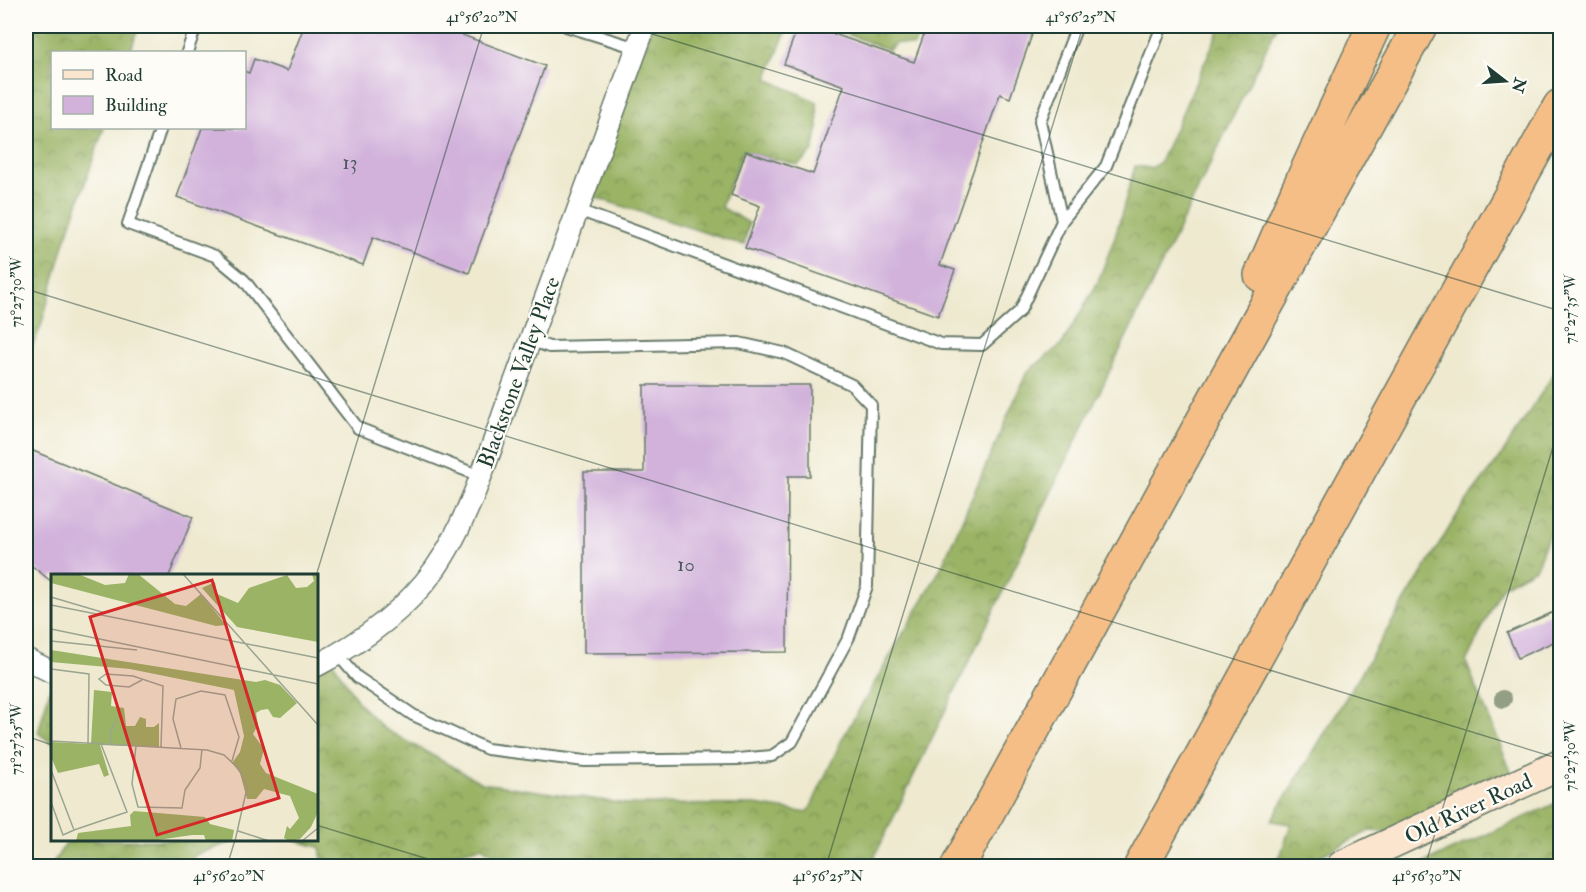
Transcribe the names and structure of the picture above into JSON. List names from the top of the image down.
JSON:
{
  "streets": {
    "main road": ["Old River Road"],
    "street": ["Blackstone Valley Place"]
  },
  "house_numbers": ["13", "10"],
  "legend": ["Road", "Building"],
  "north": "right",
  "coordinates": [
    "41°56'20\"N",
    "41°56'25\"N",
    "71°27'30\"W",
    "71°27'35\"W",
    "71°27'25\"W",
    "41°56'30\"N"
  ]
}
